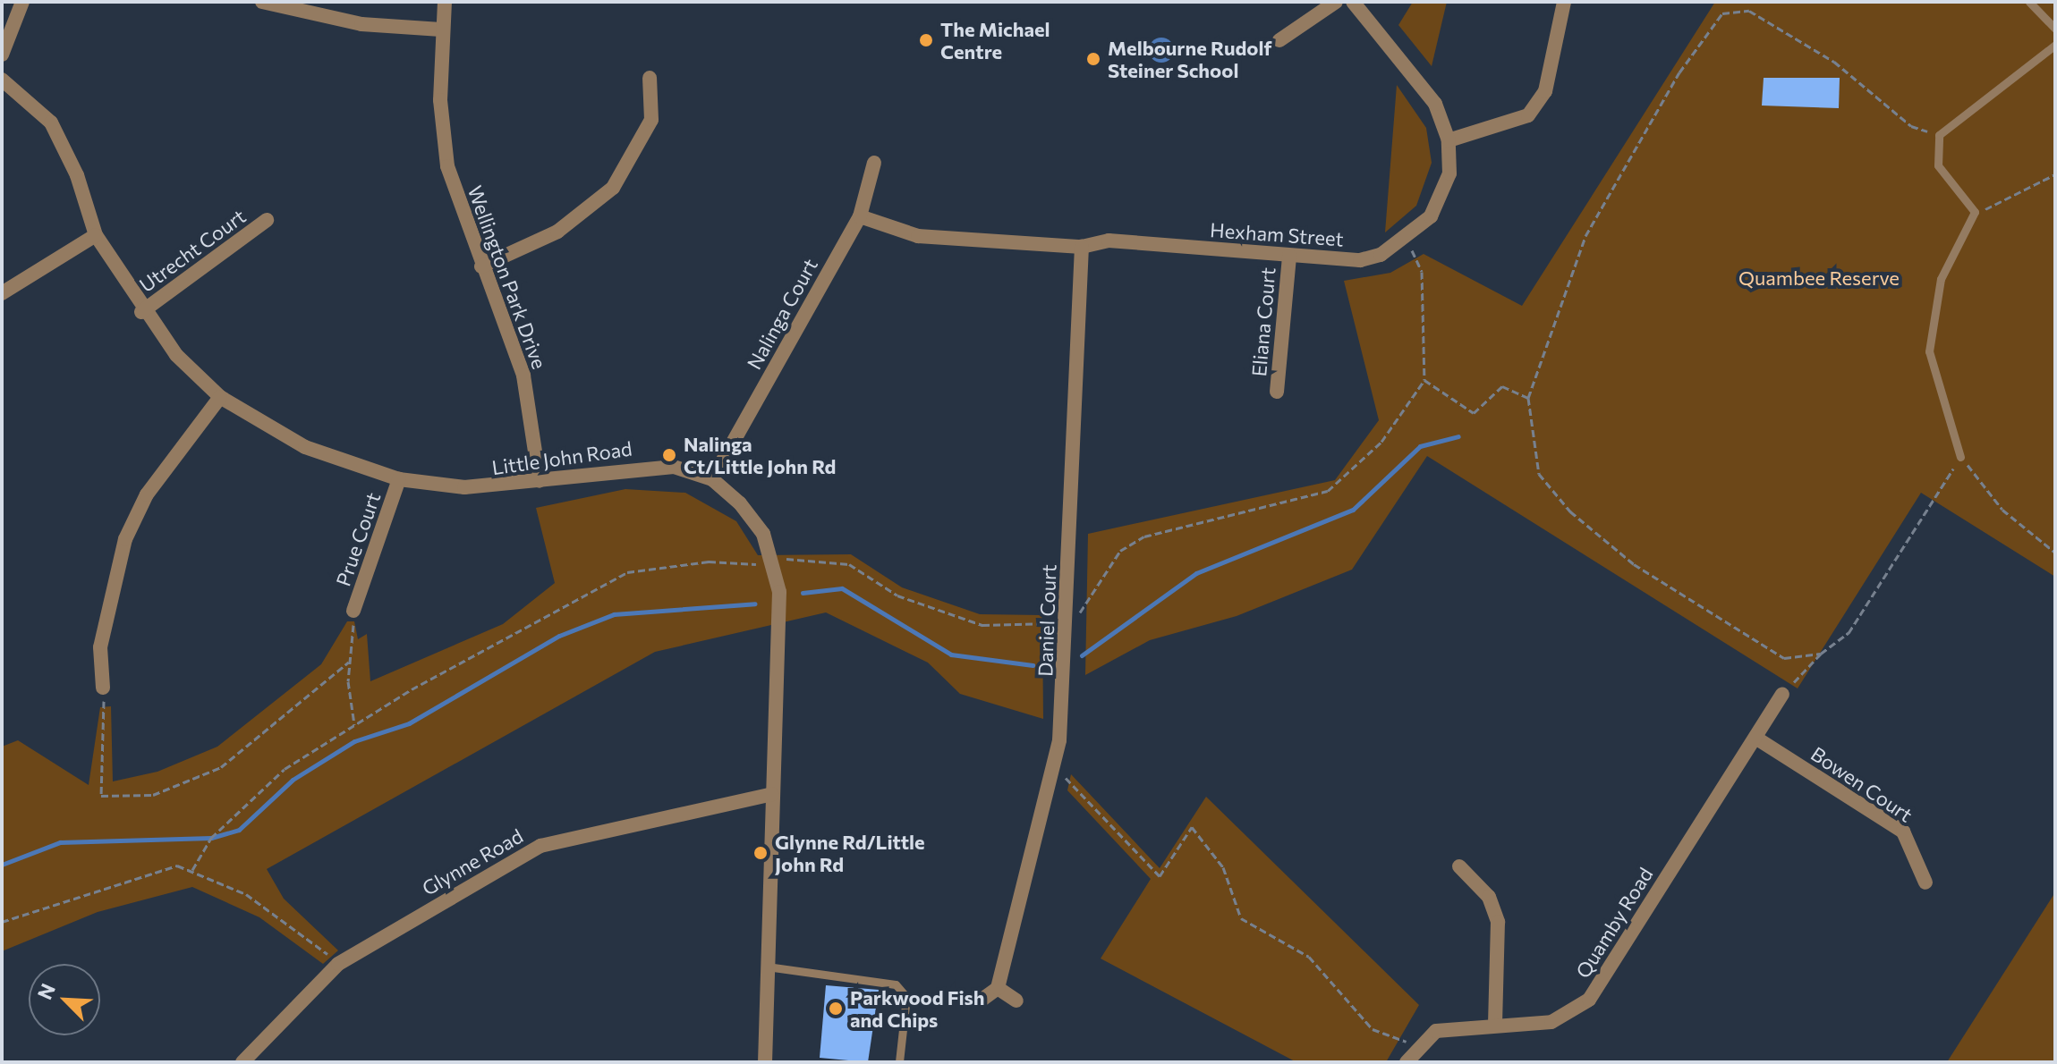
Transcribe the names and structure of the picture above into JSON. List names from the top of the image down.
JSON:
{
  "streets": {
    "street": [
      "Hexham Street",
      "Utrecht Court",
      "Wellington Park Drive",
      "Nalinga Court",
      "Eliana Court",
      "Little John Road",
      "Prue Court",
      "Daniel Court",
      "Bowen Court",
      "Glynne Road",
      "Quamby Road"
    ]
  },
  "crossings": [
    ["Hexham Street", "Nalinga Court"],
    ["Hexham Street", "Eliana Court"],
    ["Hexham Street", "Daniel Court"],
    ["Utrecht Court", "Little John Road"],
    ["Wellington Park Drive", "Little John Road"],
    ["Nalinga Court", "Little John Road"],
    ["Little John Road", "Prue Court"],
    ["Little John Road", "Glynne Road"],
    ["Bowen Court", "Quamby Road"]
  ],
  "parks": ["Quambee Reserve"],
  "places": [
    "The Michael Centre",
    "Melbourne Rudolf Steiner School",
    "Nalinga Ct/Little John Rd",
    "Glynne Rd/Little John Rd",
    "Parkwood Fish and Chips"
  ],
  "north": "top left"
}
